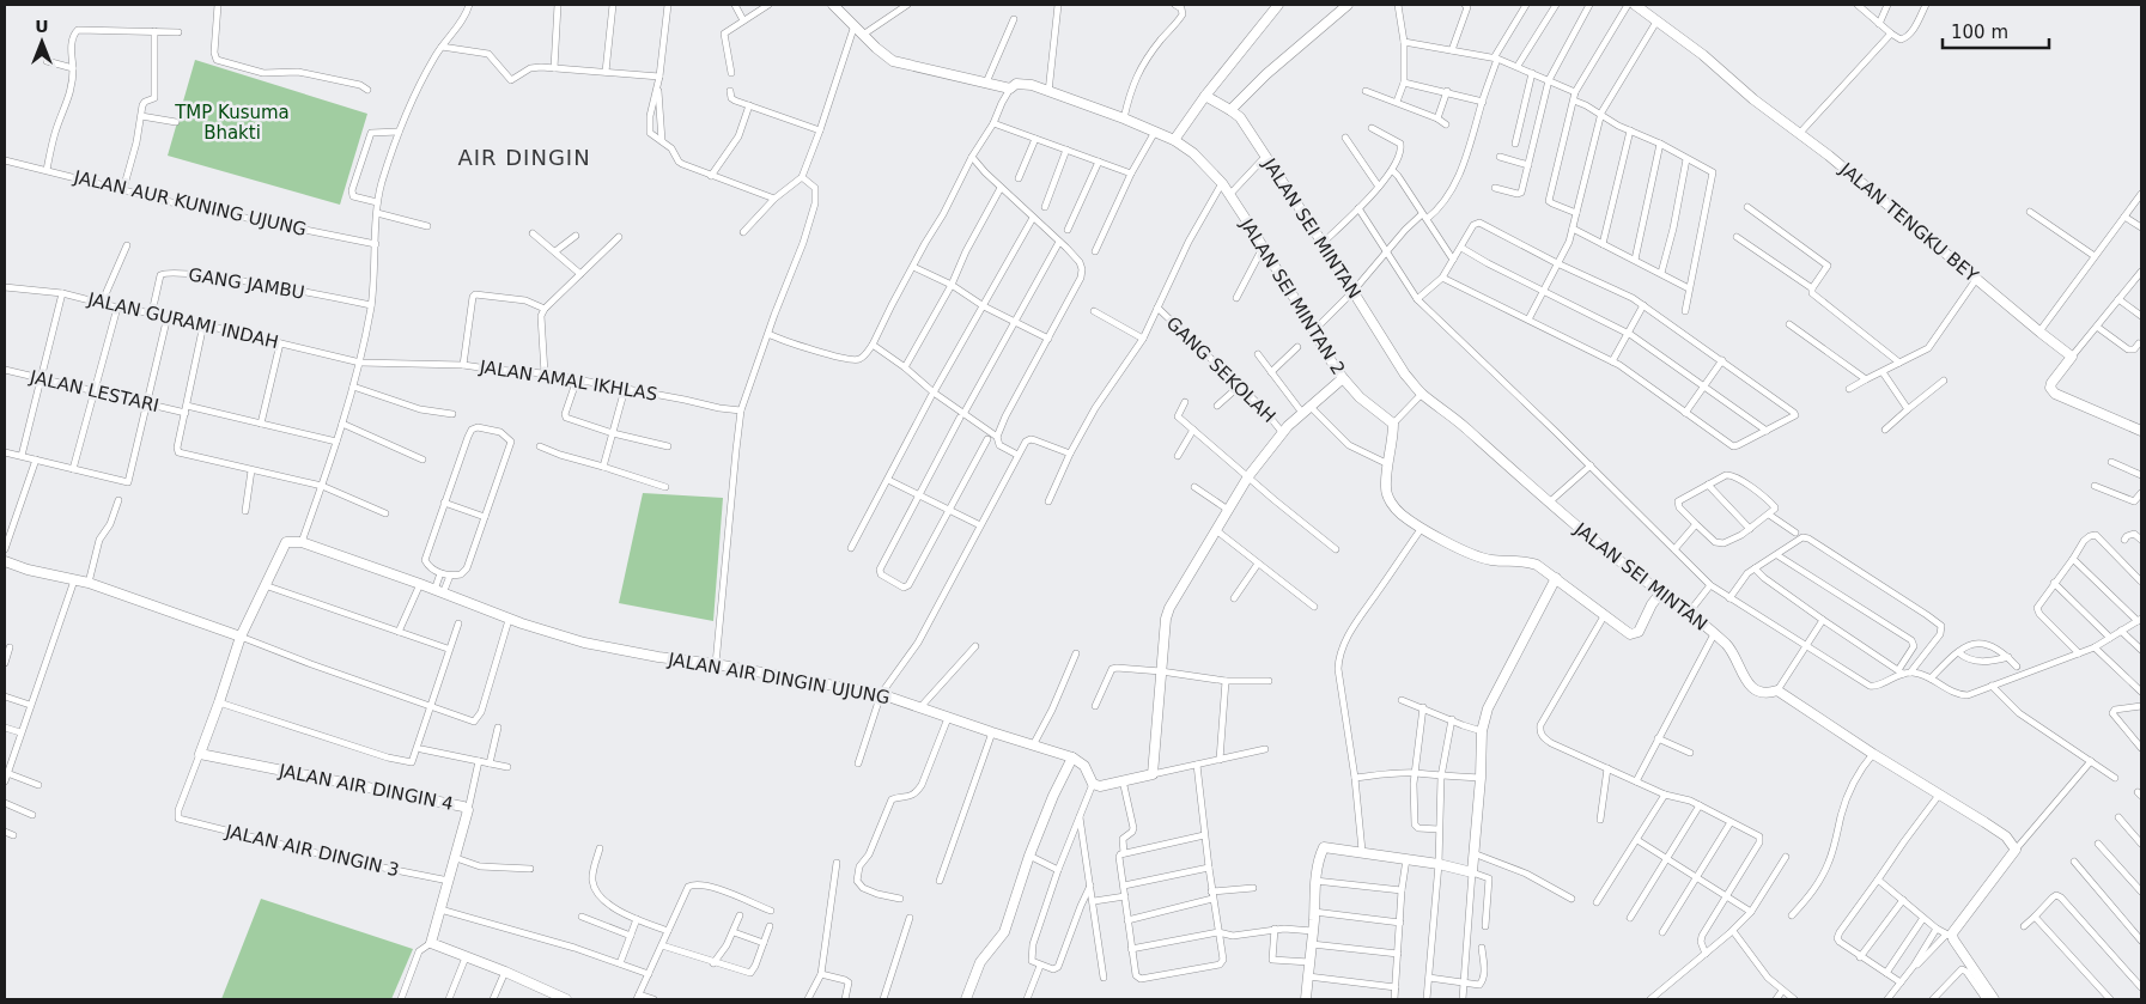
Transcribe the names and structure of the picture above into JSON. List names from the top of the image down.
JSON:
{
  "streets": {
    "street": [
      "JALAN AUR KUNING UJUNG",
      "JALAN TENGKU BEY",
      "JALAN SEI MINTAN",
      "GANG JAMBU",
      "JALAN SEI MINTAN 2",
      "JALAN GURAMI INDAH",
      "GANG SEKOLAH",
      "JALAN AMAL IKHLAS",
      "JALAN LESTARI",
      "JALAN AIR DINGIN UJUNG",
      "JALAN AIR DINGIN 4",
      "JALAN AIR DINGIN 3"
    ]
  },
  "crossings": [
    ["GANG JAMBU", "JALAN GURAMI INDAH"],
    ["JALAN GURAMI INDAH", "JALAN AMAL IKHLAS"],
    ["JALAN AIR DINGIN 4", "JALAN AIR DINGIN 3"]
  ],
  "districts": ["AIR DINGIN"],
  "parks": ["TMP Kusuma Bhakti"],
  "scale_bar": "100 m",
  "north": "top"
}
